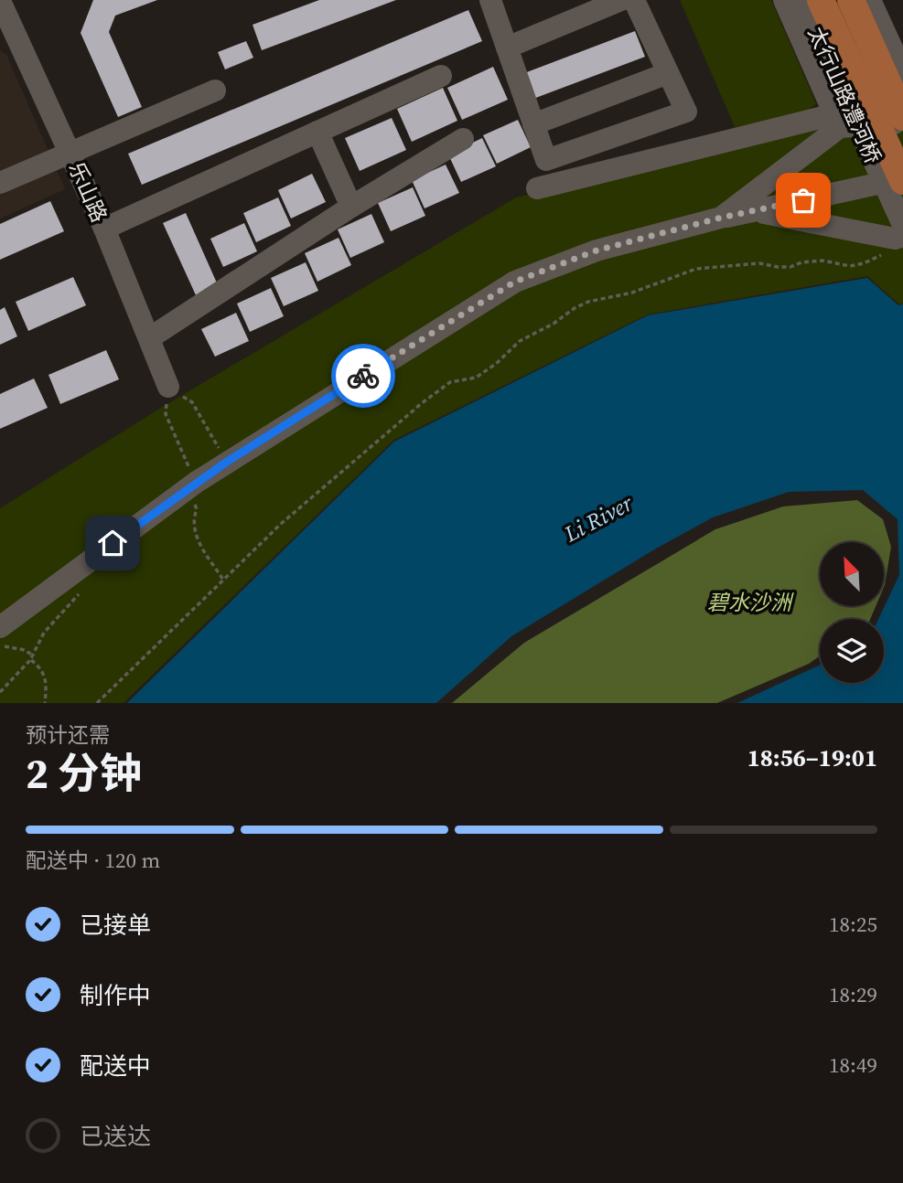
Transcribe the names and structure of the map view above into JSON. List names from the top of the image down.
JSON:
{
  "streets": {
    "main road": ["太行山路澧河桥"],
    "street": ["乐山路"]
  },
  "water": ["Li River"],
  "parks": ["碧水沙洲"],
  "north": "top left",
  "page": {
    "heading": ["2 分钟", "预计还需", "18:56–19:01"],
    "bar": "配送中 · 120 m",
    "list": [
      ["已接单", "18:25"],
      ["制作中", "18:29"],
      ["配送中", "18:49"],
      "已送达"
    ]
  }
}
